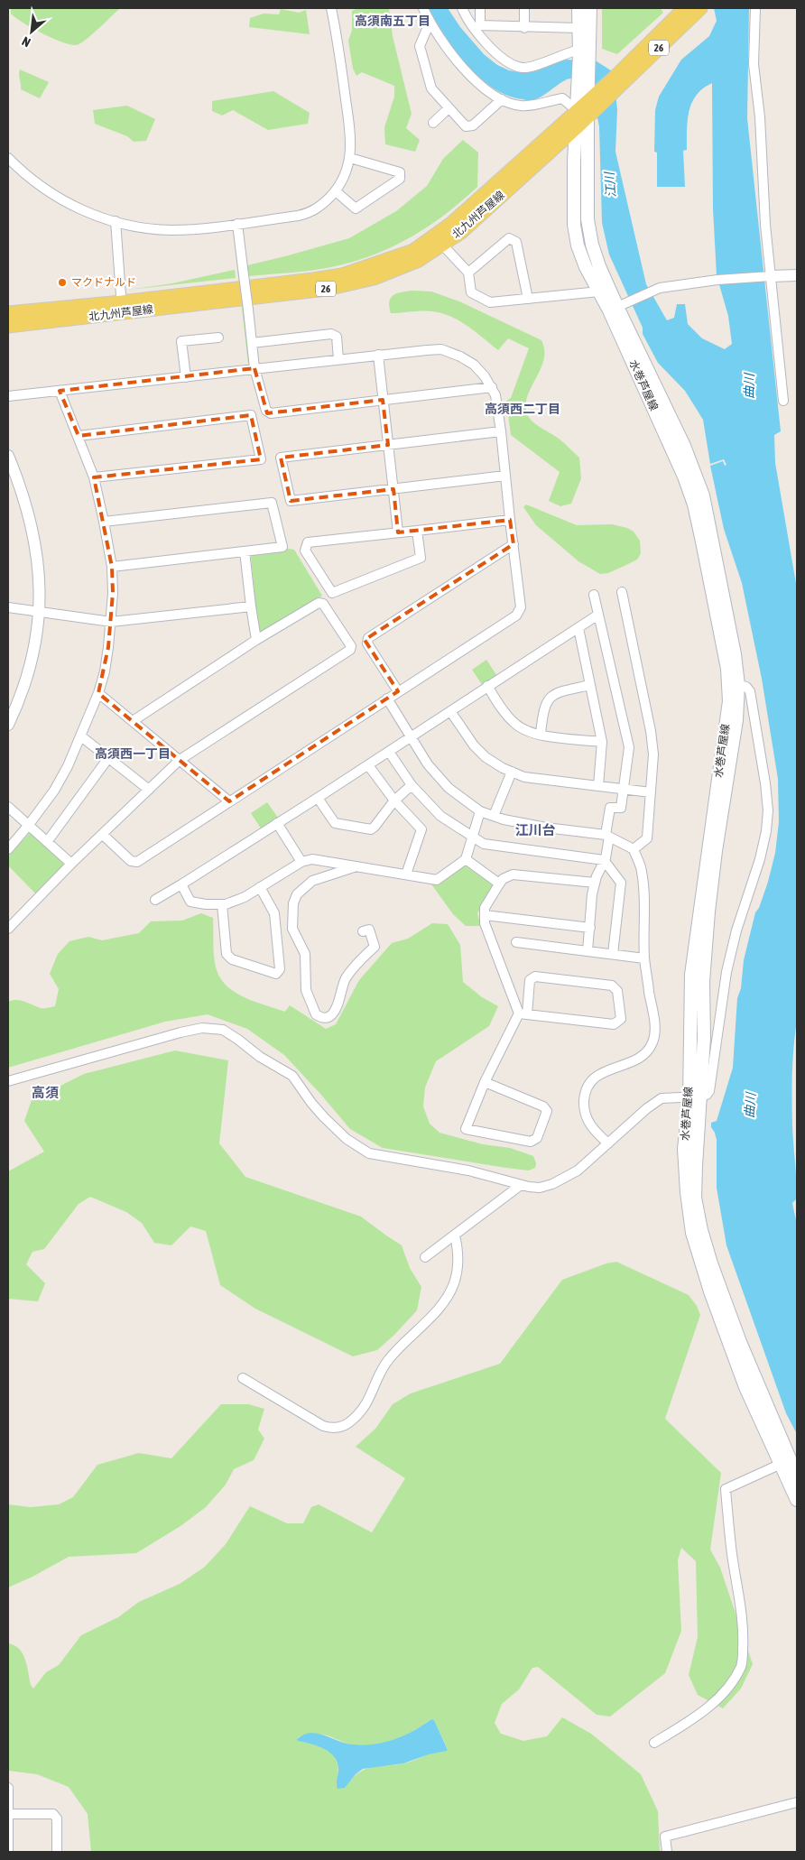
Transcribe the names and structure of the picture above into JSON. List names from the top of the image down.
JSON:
{
  "streets": {
    "main road": ["26", "北九州芦屋線", "水巻芦屋線"]
  },
  "crossings": [
    ["北九州芦屋線", "水巻芦屋線"]
  ],
  "districts": [
    "高須南五丁目",
    "高須西二丁目",
    "高須西一丁目",
    "江川台",
    "高須"
  ],
  "water": ["江川", "曲川"],
  "places": ["マクドナルド"],
  "north": "bottom left"
}
